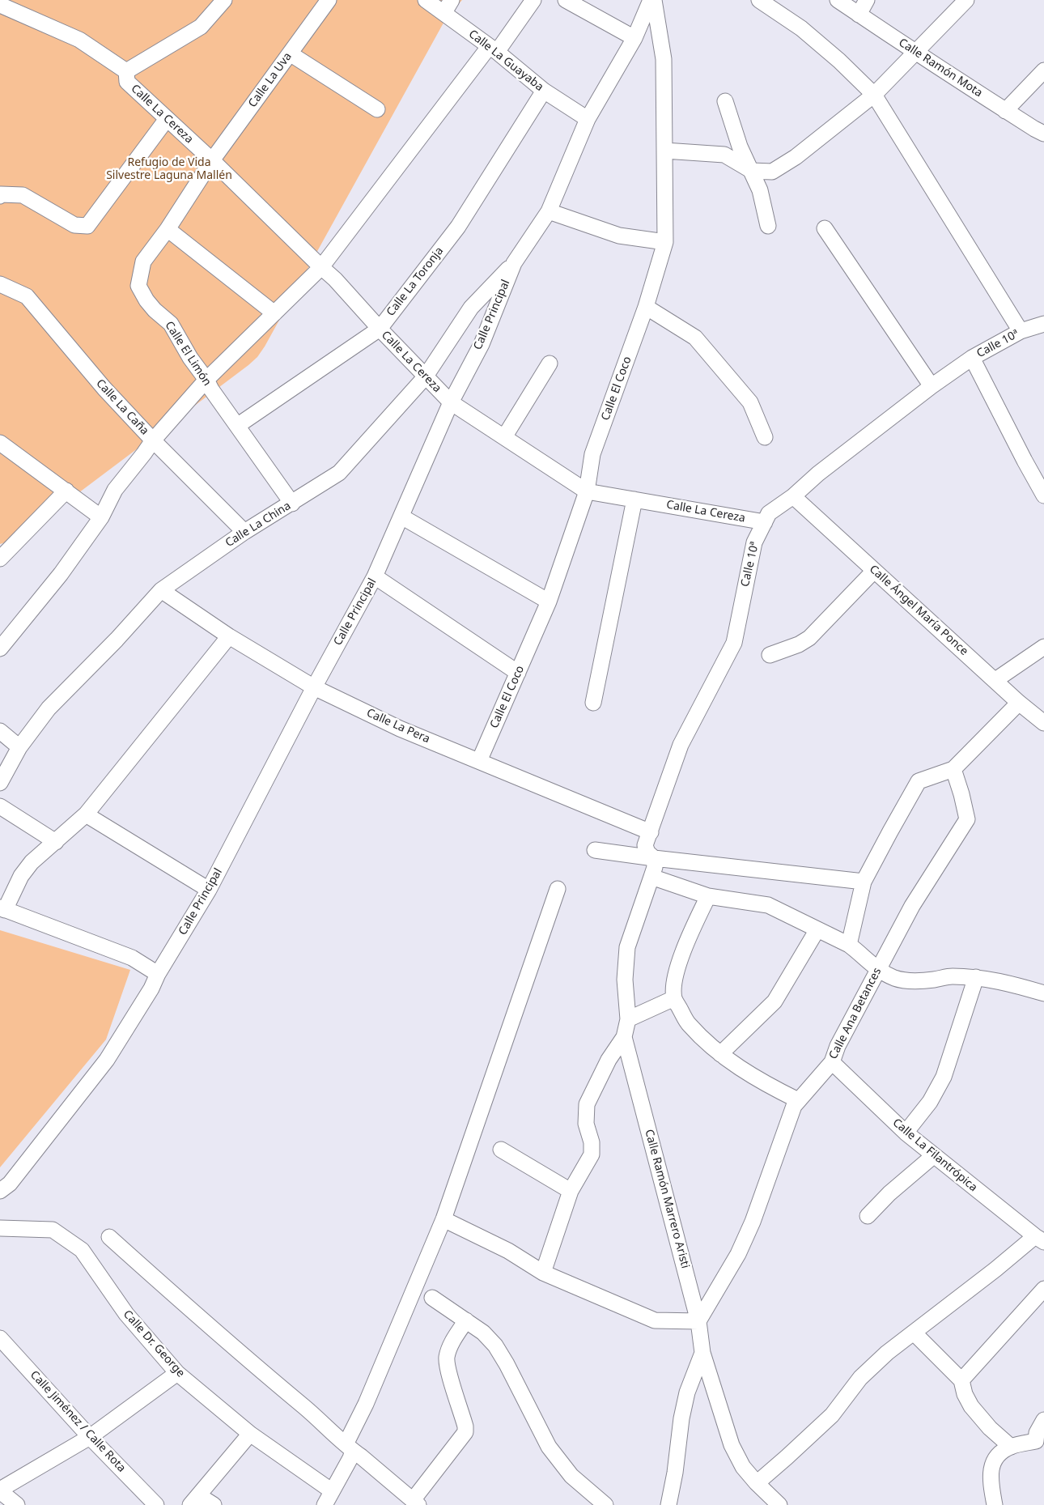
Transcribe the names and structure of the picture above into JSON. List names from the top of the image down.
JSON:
{
  "streets": {
    "street": [
      "Calle La Guayaba",
      "Calle Ramón Mota",
      "Calle La Uva",
      "Calle La Cereza",
      "Calle La Toronja",
      "Calle Principal",
      "Calle 10ª",
      "Calle El Limón",
      "Calle El Coco",
      "Calle La Caña",
      "Calle La China",
      "Calle Ángel María Ponce",
      "Calle La Pera",
      "Calle Ana Betances",
      "Calle La Filantrópica",
      "Calle Ramón Marrero Aristi",
      "Calle Dr. George",
      "Calle Jiménez / Calle Rota"
    ]
  },
  "crossings": [
    ["Calle La Guayaba", "Calle La Toronja"],
    ["Calle La Guayaba", "Calle Principal"],
    ["Calle La Uva", "Calle La Cereza"],
    ["Calle La Uva", "Calle El Limón"],
    ["Calle La Cereza", "Calle La Toronja"],
    ["Calle La Cereza", "Calle Principal"],
    ["Calle La Cereza", "Calle 10ª"],
    ["Calle La Cereza", "Calle El Limón"],
    ["Calle La Cereza", "Calle El Coco"],
    ["Calle La Cereza", "Calle La China"],
    ["Calle La Toronja", "Calle El Limón"],
    ["Calle Principal", "Calle La China"],
    ["Calle Principal", "Calle La Pera"],
    ["Calle 10ª", "Calle Ángel María Ponce"],
    ["Calle 10ª", "Calle La Pera"],
    ["Calle 10ª", "Calle Ramón Marrero Aristi"],
    ["Calle El Limón", "Calle La China"],
    ["Calle El Coco", "Calle La Pera"],
    ["Calle La Caña", "Calle La China"],
    ["Calle La China", "Calle La Pera"],
    ["Calle Ana Betances", "Calle La Filantrópica"],
    ["Calle Ana Betances", "Calle Ramón Marrero Aristi"]
  ],
  "parks": ["Refugio de Vida Silvestre Laguna Mallén"]
}
